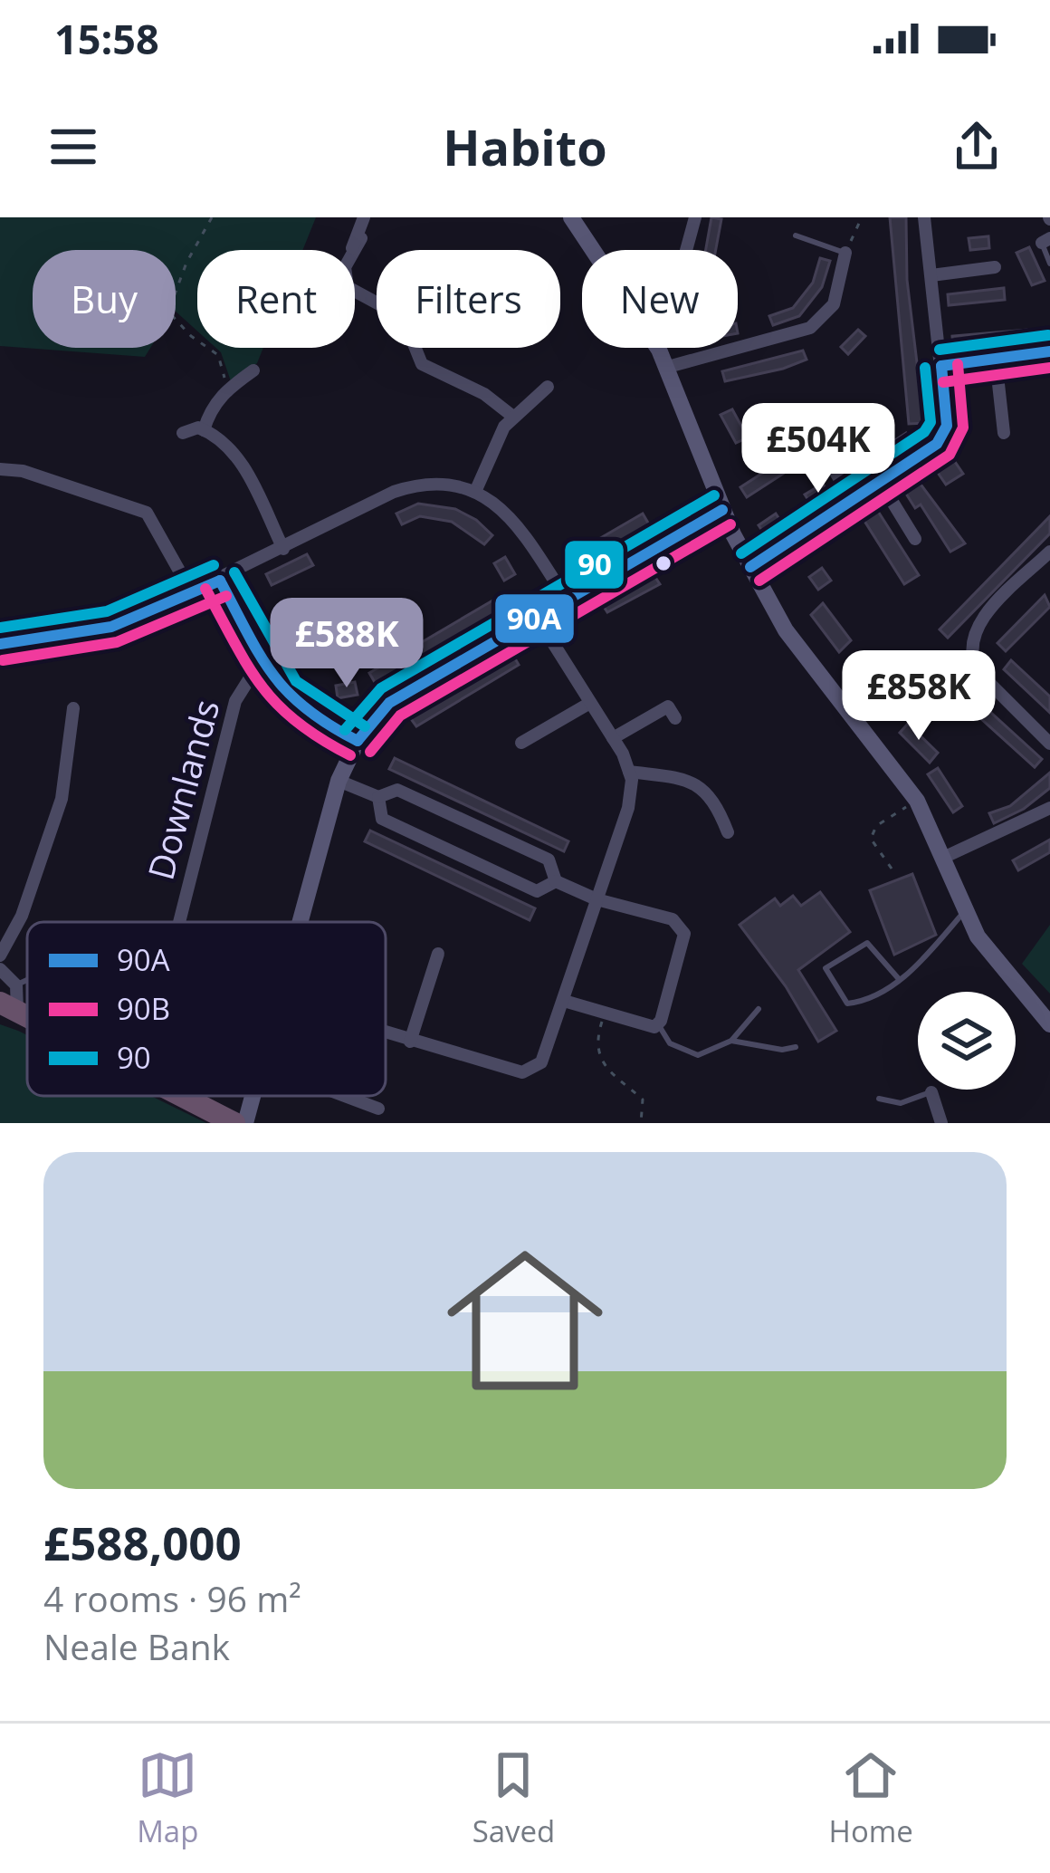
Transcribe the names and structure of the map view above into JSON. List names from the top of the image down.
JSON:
{
  "streets": {
    "street": ["Downlands"]
  },
  "lines": ["transit line 90", "transit line 90A", "transit line 90B"],
  "legend": ["90A", "90B", "90"],
  "page": {
    "status": "15:58",
    "header": "Habito",
    "chip": [
      "Buy",
      "Rent",
      "Filters",
      "New"
    ],
    "price": ["£504K", "£588K", "£858K"],
    "list": [
      {
        "name": "£588,000",
        "note": "4 rooms · 96 m² · Neale Bank"
      }
    ],
    "tabs": ["Map", "Saved", "Home"]
  }
}
